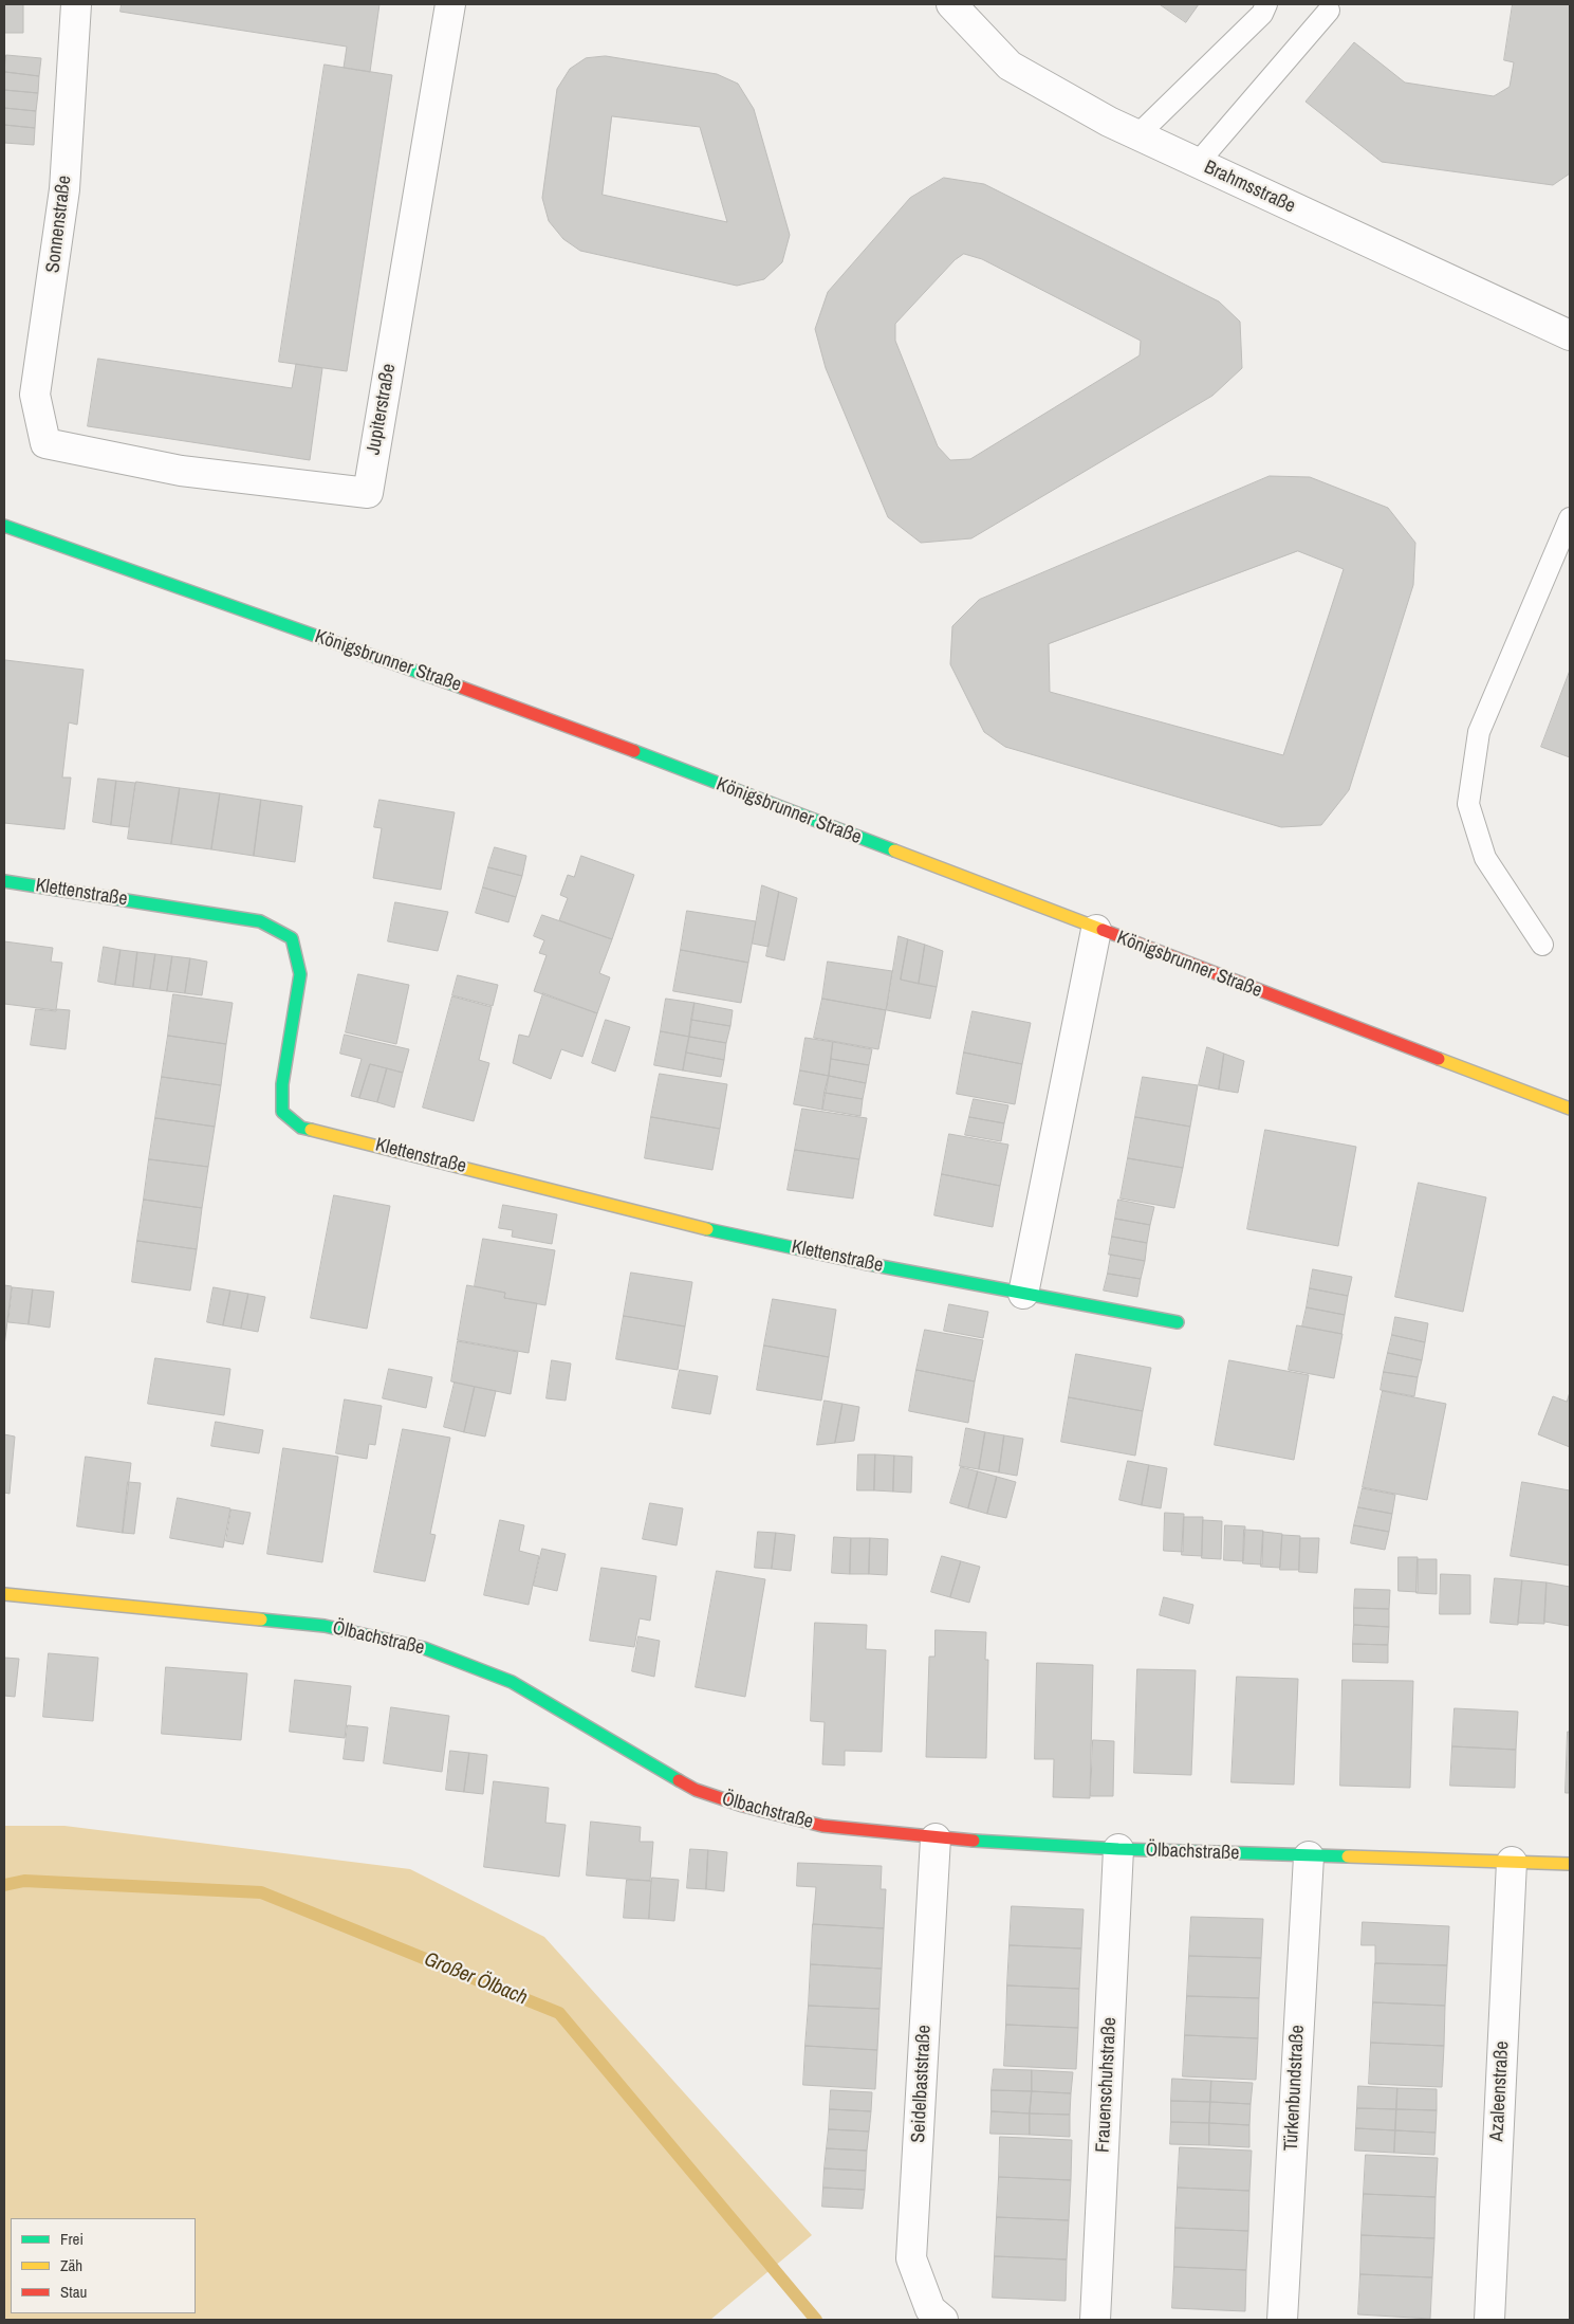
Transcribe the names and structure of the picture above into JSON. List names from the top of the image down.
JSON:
{
  "streets": {
    "street": [
      "Brahmsstraße",
      "Sonnenstraße",
      "Jupiterstraße",
      "Königsbrunner Straße",
      "Klettenstraße",
      "Ölbachstraße",
      "Seidelbaststraße",
      "Frauenschuhstraße",
      "Türkenbundstraße",
      "Azaleenstraße"
    ]
  },
  "crossings": [
    ["Sonnenstraße", "Jupiterstraße"],
    ["Ölbachstraße", "Seidelbaststraße"],
    ["Ölbachstraße", "Frauenschuhstraße"],
    ["Ölbachstraße", "Türkenbundstraße"],
    ["Ölbachstraße", "Azaleenstraße"]
  ],
  "water": ["Großer Ölbach"],
  "legend": ["Frei", "Zäh", "Stau"]
}
